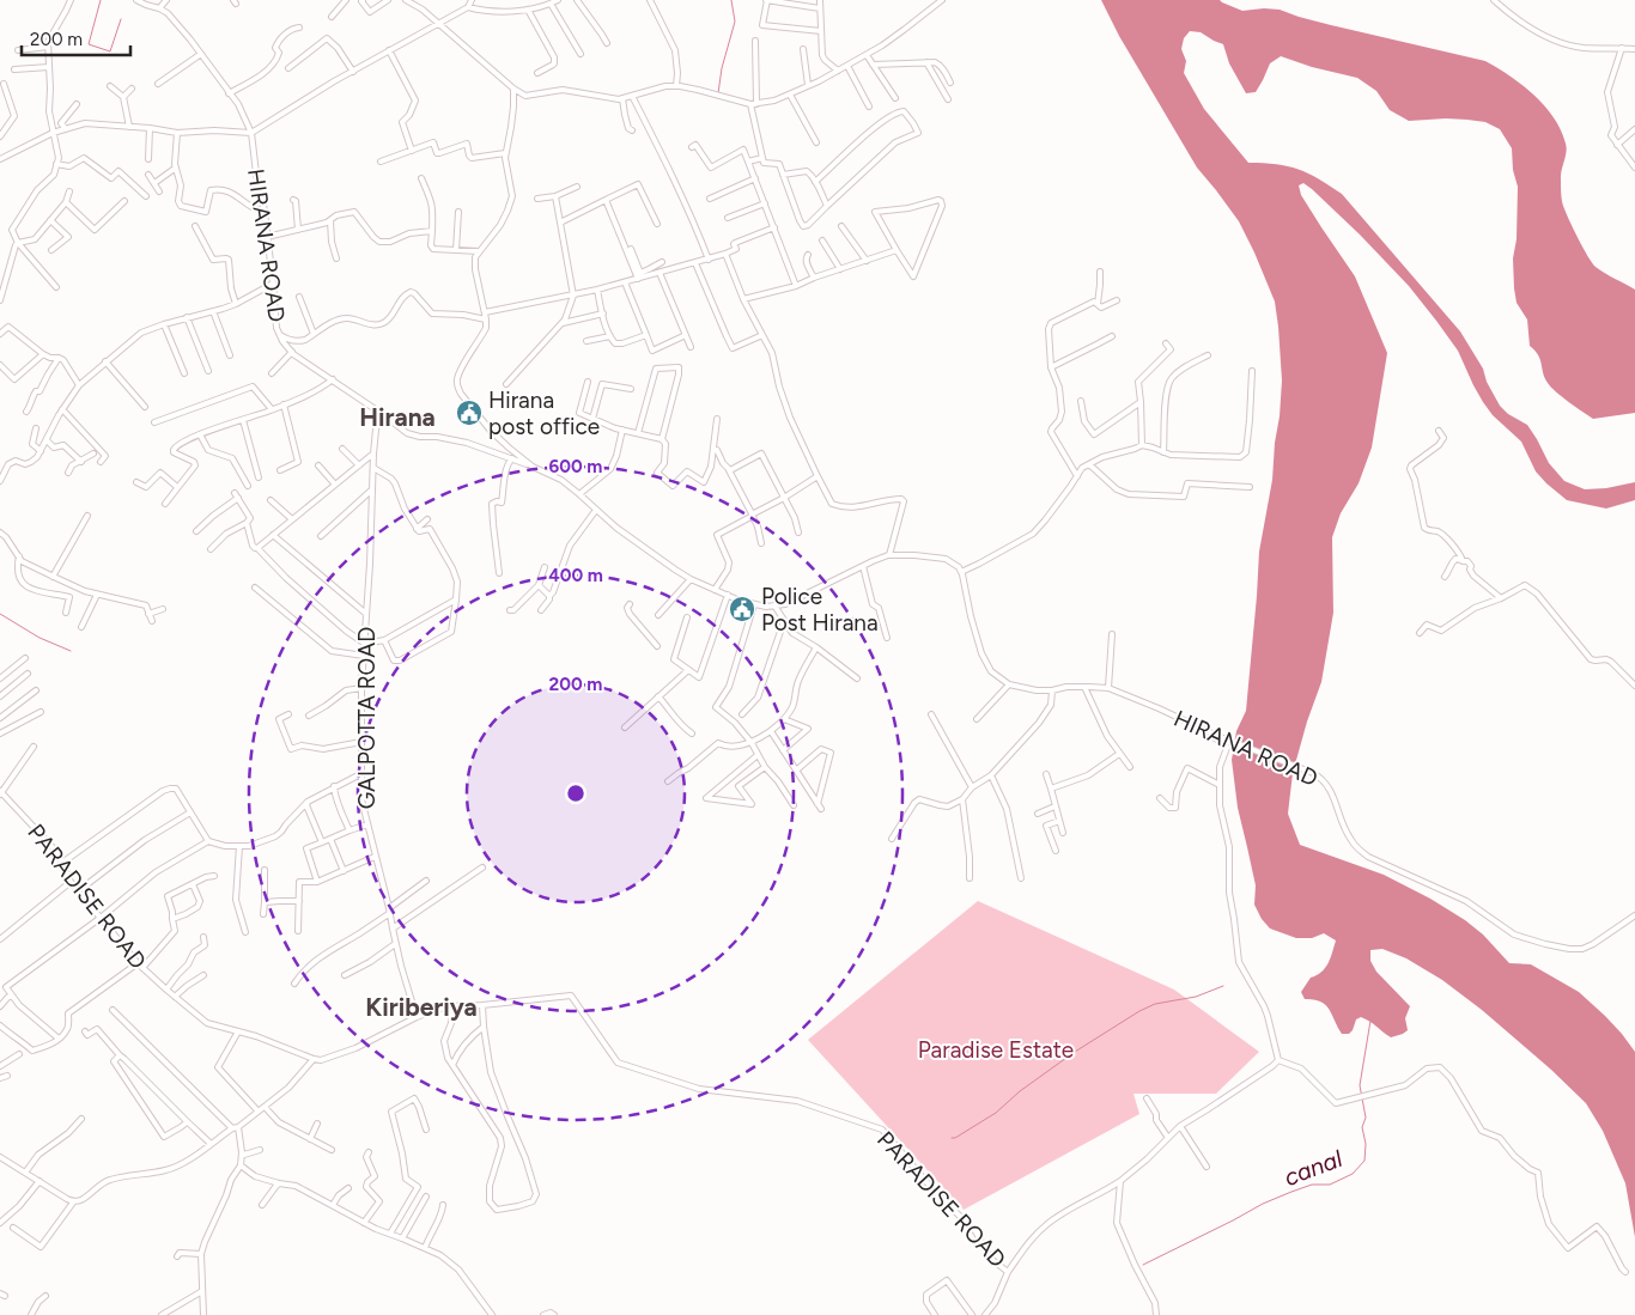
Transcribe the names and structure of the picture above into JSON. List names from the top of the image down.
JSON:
{
  "streets": {
    "street": ["HIRANA ROAD", "GALPOTTA ROAD", "PARADISE ROAD"]
  },
  "crossings": [
    ["GALPOTTA ROAD", "PARADISE ROAD"]
  ],
  "districts": ["Hirana", "Kiriberiya"],
  "water": ["canal"],
  "parks": ["Paradise Estate"],
  "places": {
    "public building": ["Hirana post office", "Police Post Hirana"]
  },
  "scale_bar": "200 m",
  "rings": ["600 m", "400 m", "200 m"]
}
